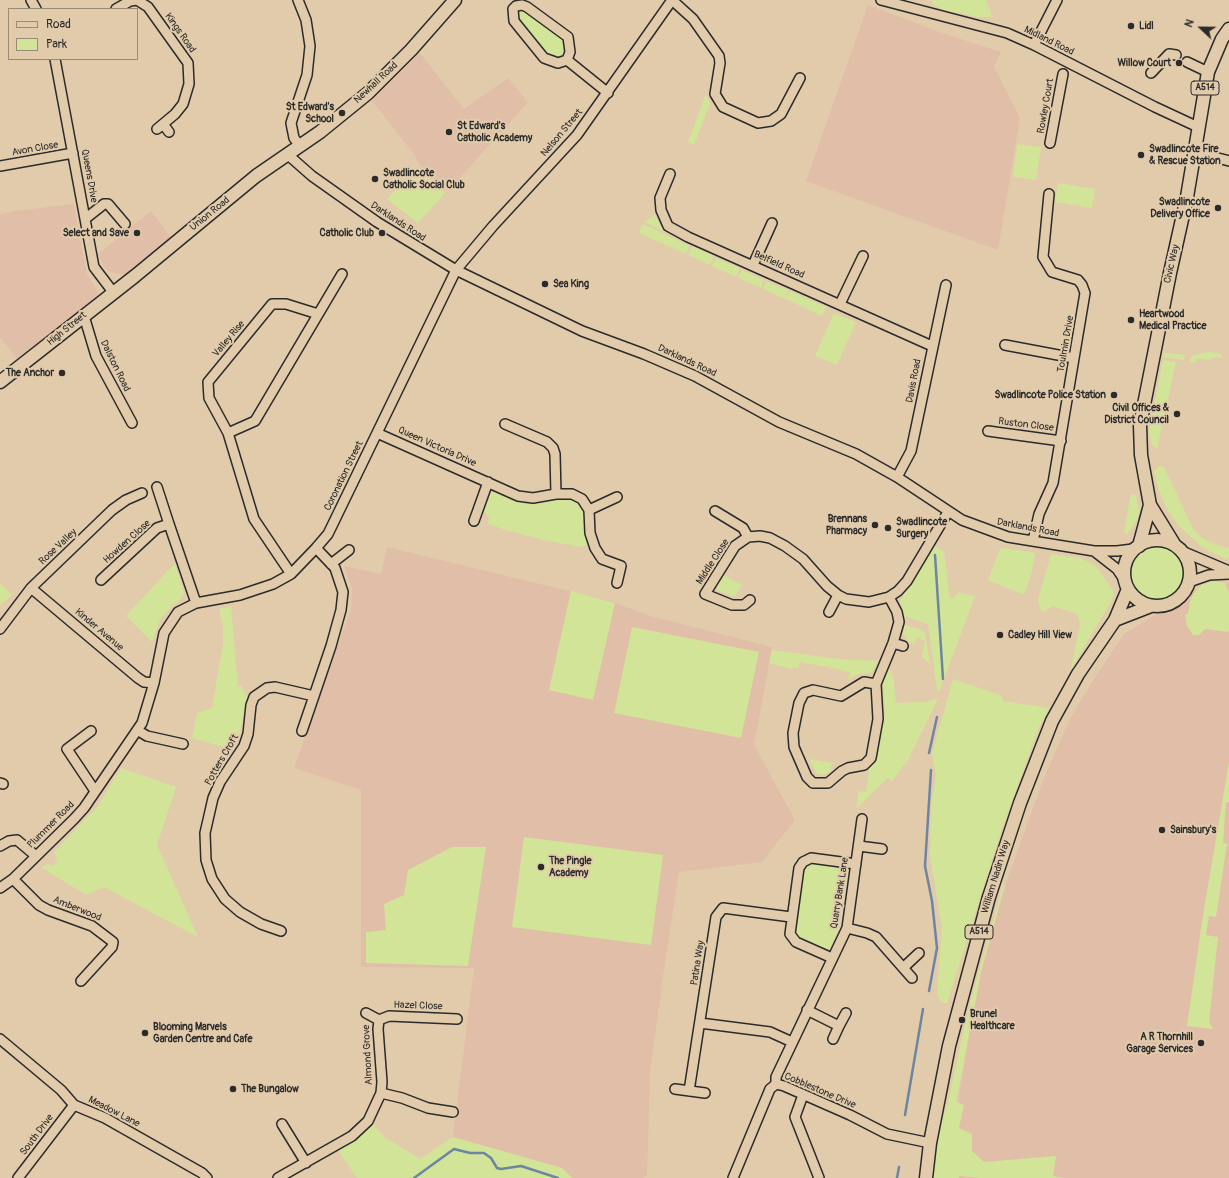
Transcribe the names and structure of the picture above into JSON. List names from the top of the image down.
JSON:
{
  "streets": {
    "main road": [
      "Newhall Road",
      "A514",
      "Union Road",
      "Civic Way",
      "High Street",
      "William Nadin Way"
    ],
    "street": [
      "Kings Road",
      "Midland Road",
      "Rowley Court",
      "Nelson Street",
      "Avon Close",
      "Queens Drive",
      "Darklands Road",
      "Belfield Road",
      "Valley Rise",
      "Toulmin Drive",
      "Dalston Road",
      "Davis Road",
      "Ruston Close",
      "Queen Victoria Drive",
      "Coronation Street",
      "Howden Close",
      "Rose Valley",
      "Middle Close",
      "Kinder Avenue",
      "Potters Croft",
      "Plummer Road",
      "Quarry Bank Lane",
      "Amberwood",
      "Patina Way",
      "Hazel Close",
      "Almond Grove",
      "Cobblestone Drive",
      "Meadow Lane",
      "South Drive"
    ]
  },
  "crossings": [
    ["Midland Road", "Civic Way"],
    ["Newhall Road", "Union Road"],
    ["Newhall Road", "Darklands Road"],
    ["Nelson Street", "Darklands Road"],
    ["Nelson Street", "Coronation Street"],
    ["Avon Close", "Queens Drive"],
    ["Queens Drive", "High Street"],
    ["Union Road", "Darklands Road"],
    ["Union Road", "High Street"],
    ["Darklands Road", "Civic Way"],
    ["Darklands Road", "Toulmin Drive"],
    ["Darklands Road", "Davis Road"],
    ["Darklands Road", "Coronation Street"],
    ["Darklands Road", "William Nadin Way"],
    ["Civic Way", "William Nadin Way"],
    ["Belfield Road", "Davis Road"],
    ["High Street", "Dalston Road"],
    ["Valley Rise", "Coronation Street"],
    ["Toulmin Drive", "Ruston Close"],
    ["Queen Victoria Drive", "Coronation Street"],
    ["Coronation Street", "Plummer Road"],
    ["Rose Valley", "Kinder Avenue"],
    ["Kinder Avenue", "Plummer Road"],
    ["Plummer Road", "Amberwood"],
    ["William Nadin Way", "Cobblestone Drive"],
    ["Quarry Bank Lane", "Cobblestone Drive"],
    ["Hazel Close", "Almond Grove"],
    ["Meadow Lane", "South Drive"]
  ],
  "places": [
    "Lidl",
    "Willow Court",
    "St Edward's School",
    "St Edward's Catholic Academy",
    "Swadlincote Fire & Rescue Station",
    "Swadlincote Catholic Social Club",
    "Swadlincote Delivery Office",
    "Select and Save",
    "Catholic Club",
    "Sea King",
    "Heartwood Medical Practice",
    "The Anchor",
    "Swadlincote Police Station",
    "Civil Offices & District Council",
    "Brennans Pharmacy",
    "Swadlincote Surgery",
    "Cadley Hill View",
    "Sainsbury's",
    "The Pingle Academy",
    "Brunel Healthcare",
    "Blooming Marvels Garden Centre and Cafe",
    "A R Thornhill Garage Services",
    "The Bungalow"
  ],
  "legend": ["Road", "Park"],
  "north": "left"
}
